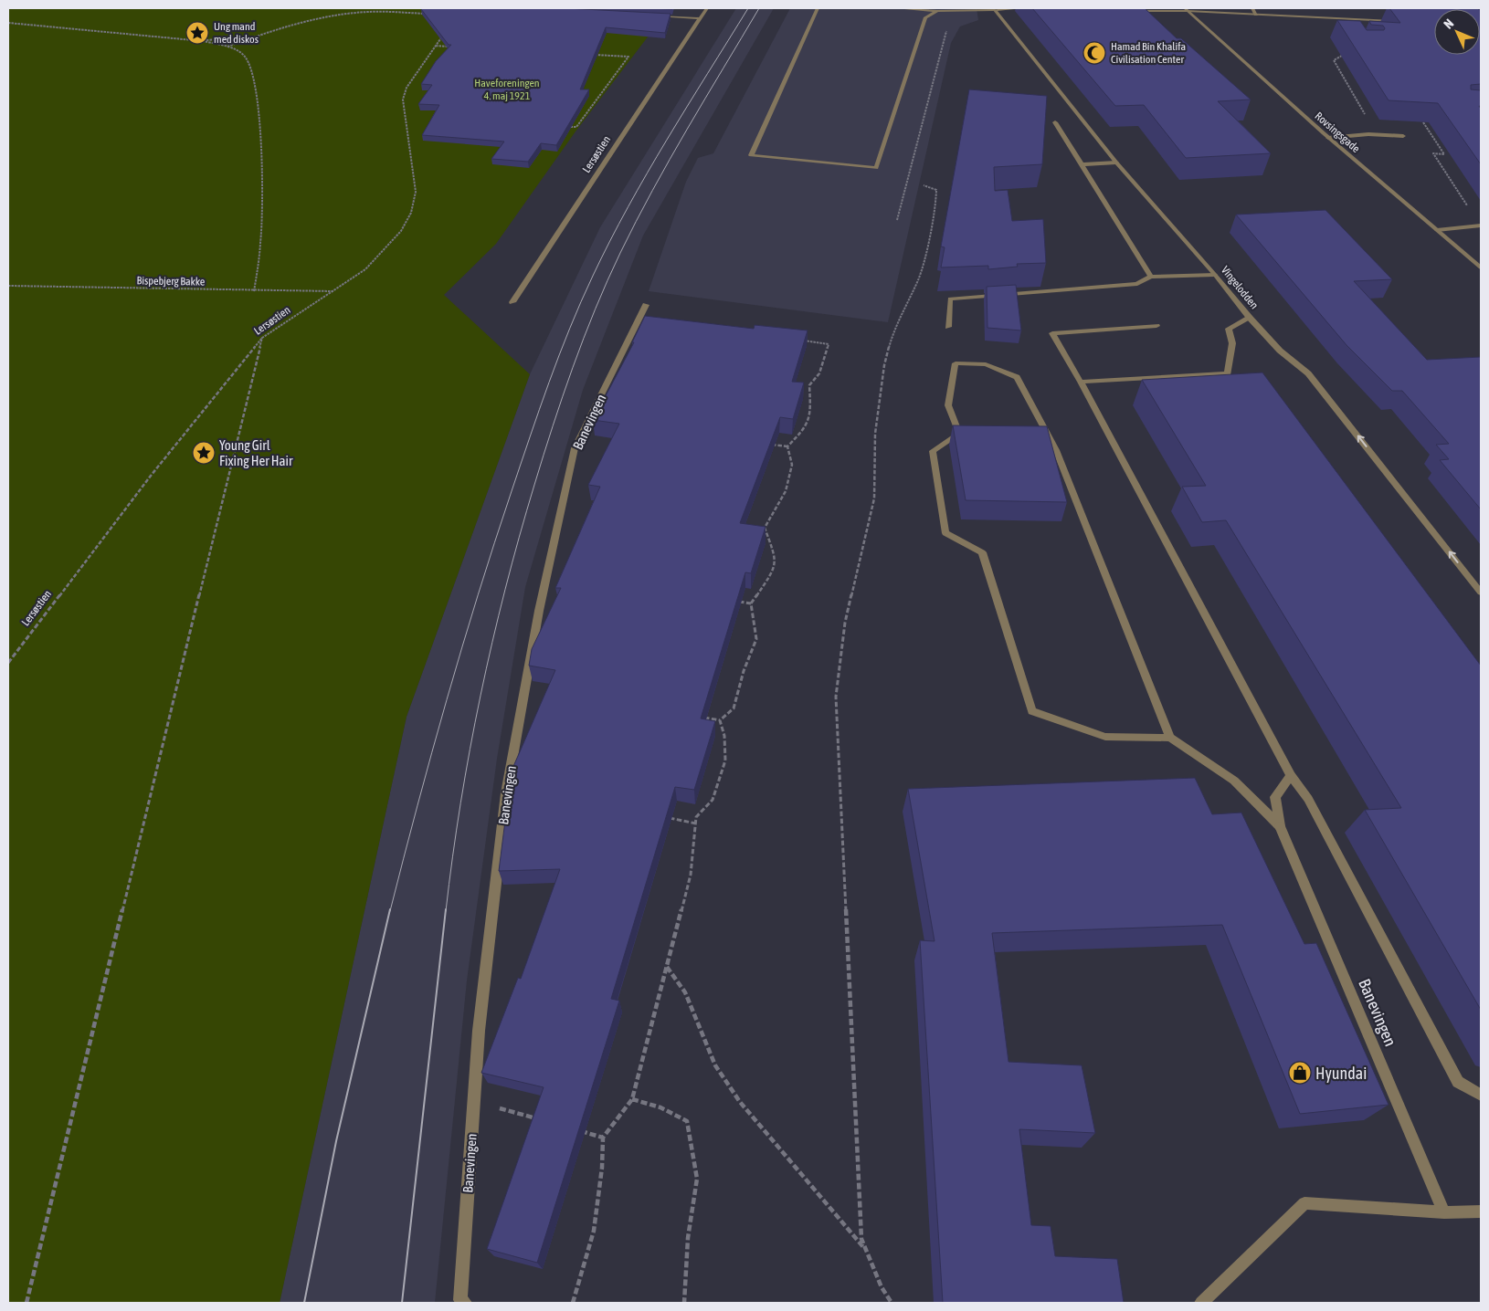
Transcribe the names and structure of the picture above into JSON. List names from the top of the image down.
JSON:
{
  "streets": {
    "street": [
      "Rovsingsgade",
      "Lersøstien",
      "Vingelodden",
      "Banevingen"
    ],
    "path": ["Bispebjerg Bakke"]
  },
  "crossings": [
    ["Lersøstien", "Bispebjerg Bakke"]
  ],
  "one_way": ["Vingelodden"],
  "parks": ["Haveforeningen 4. maj 1921"],
  "places": {
    "place": ["Ung mand med diskos", "Young Girl Fixing Her Hair"],
    "mosque": ["Hamad Bin Khalifa Civilisation Center"],
    "shop": ["Hyundai"]
  },
  "north": "top left"
}
